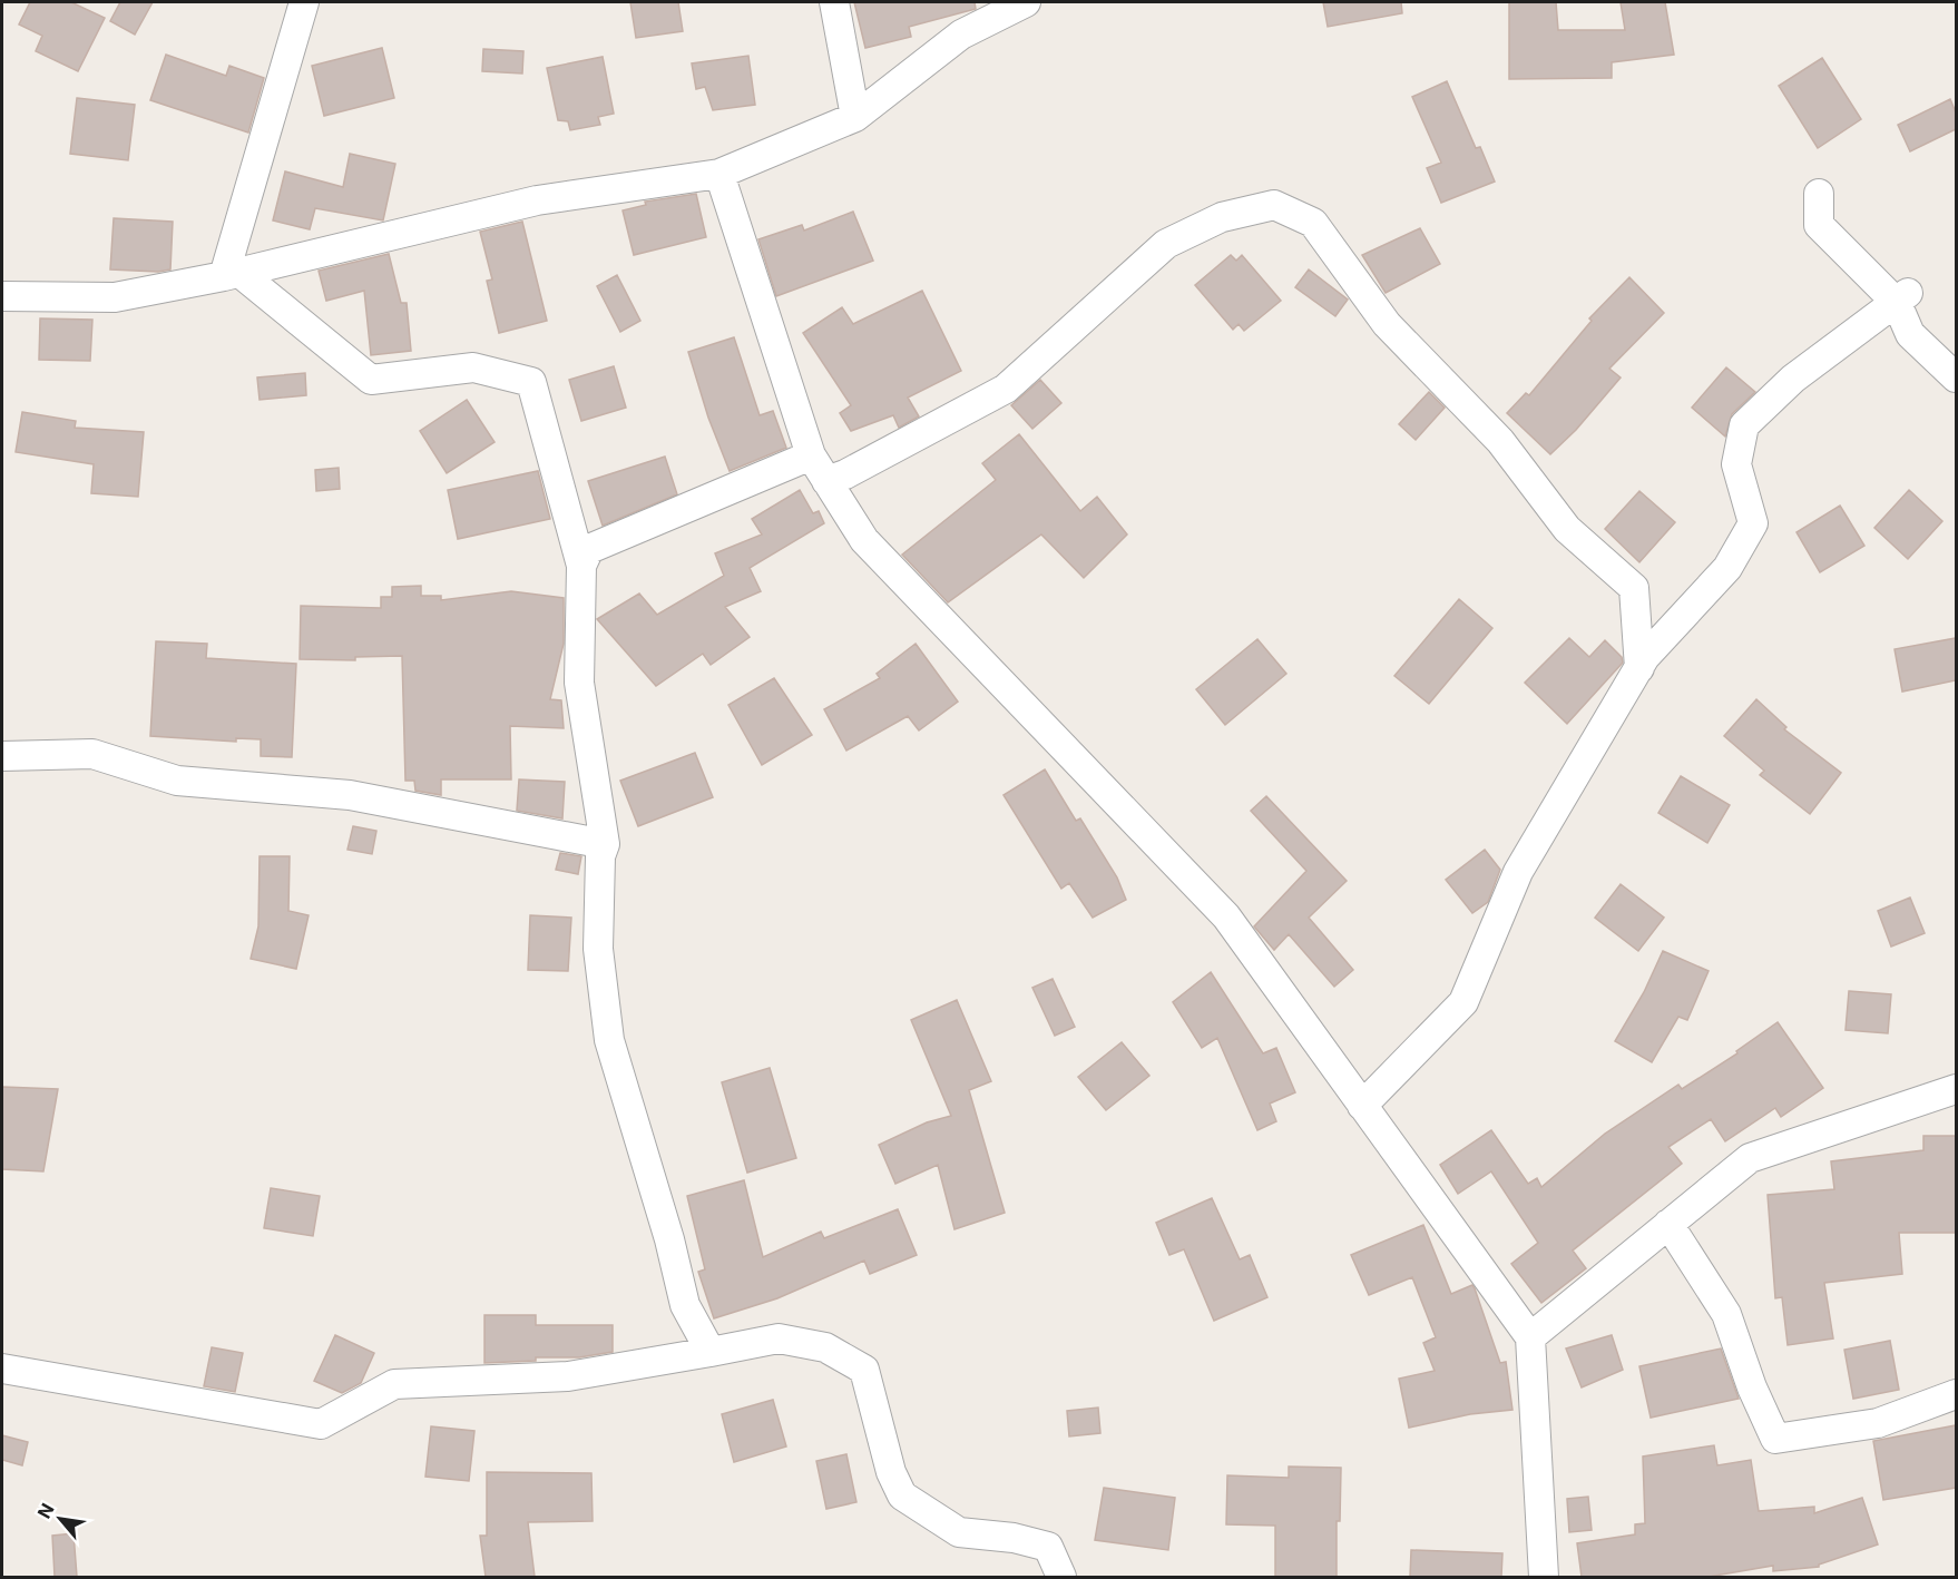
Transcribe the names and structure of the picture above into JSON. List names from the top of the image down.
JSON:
{
  "north": "top left"
}
